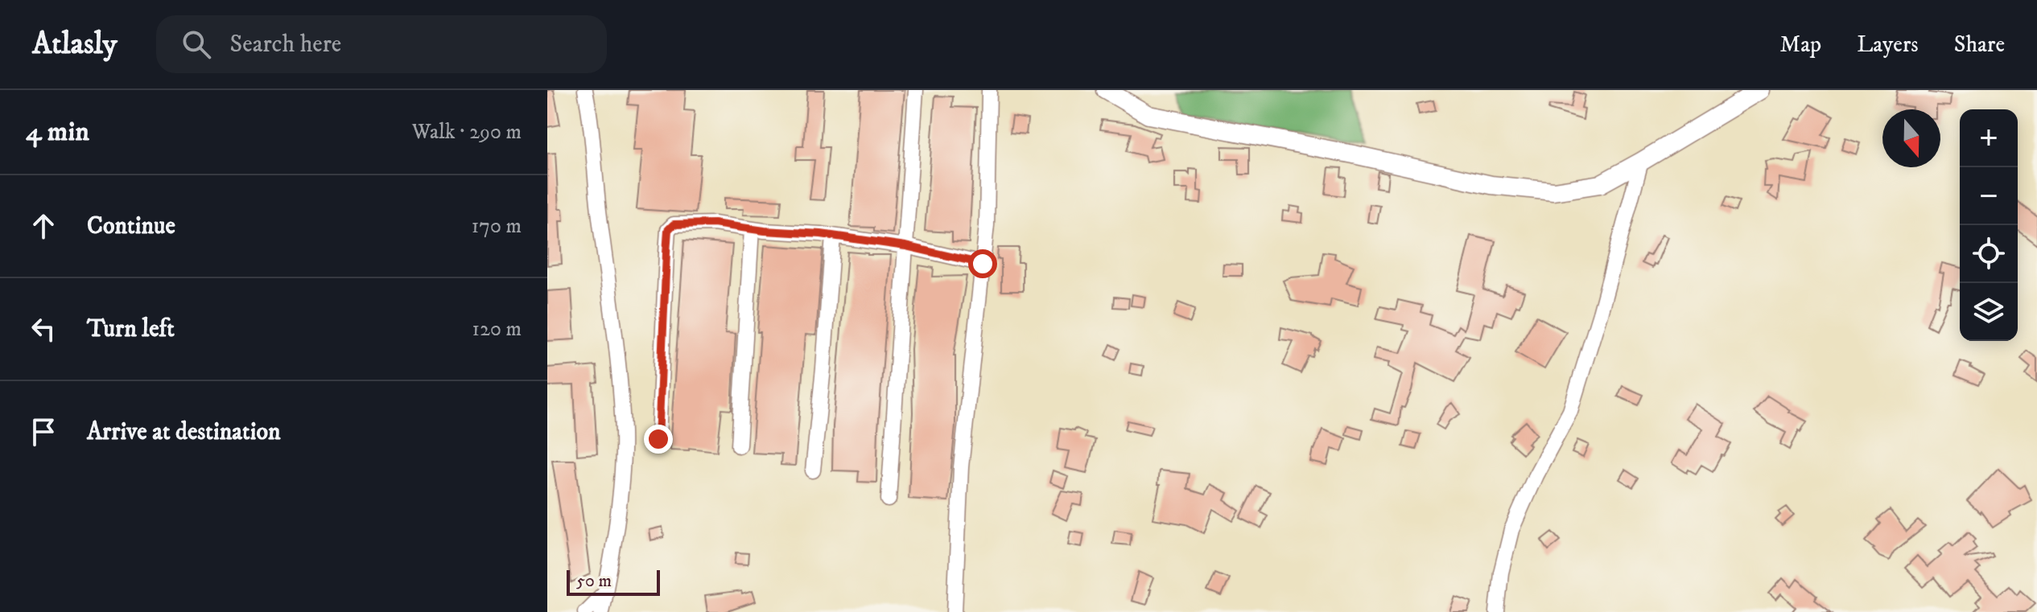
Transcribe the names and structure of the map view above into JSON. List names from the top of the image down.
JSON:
{
  "scale_bar": "50 m",
  "north": "bottom",
  "page": {
    "header": "Atlasly",
    "search": "Search here",
    "nav": ["Map", "Layers", "Share"],
    "heading": ["4 min", "Walk · 290 m"],
    "map_buttons": ["+", "−"],
    "list": [
      ["Continue", "170 m"],
      ["Turn left", "120 m"],
      "Arrive at destination"
    ],
    "scale": "50 m"
  }
}
